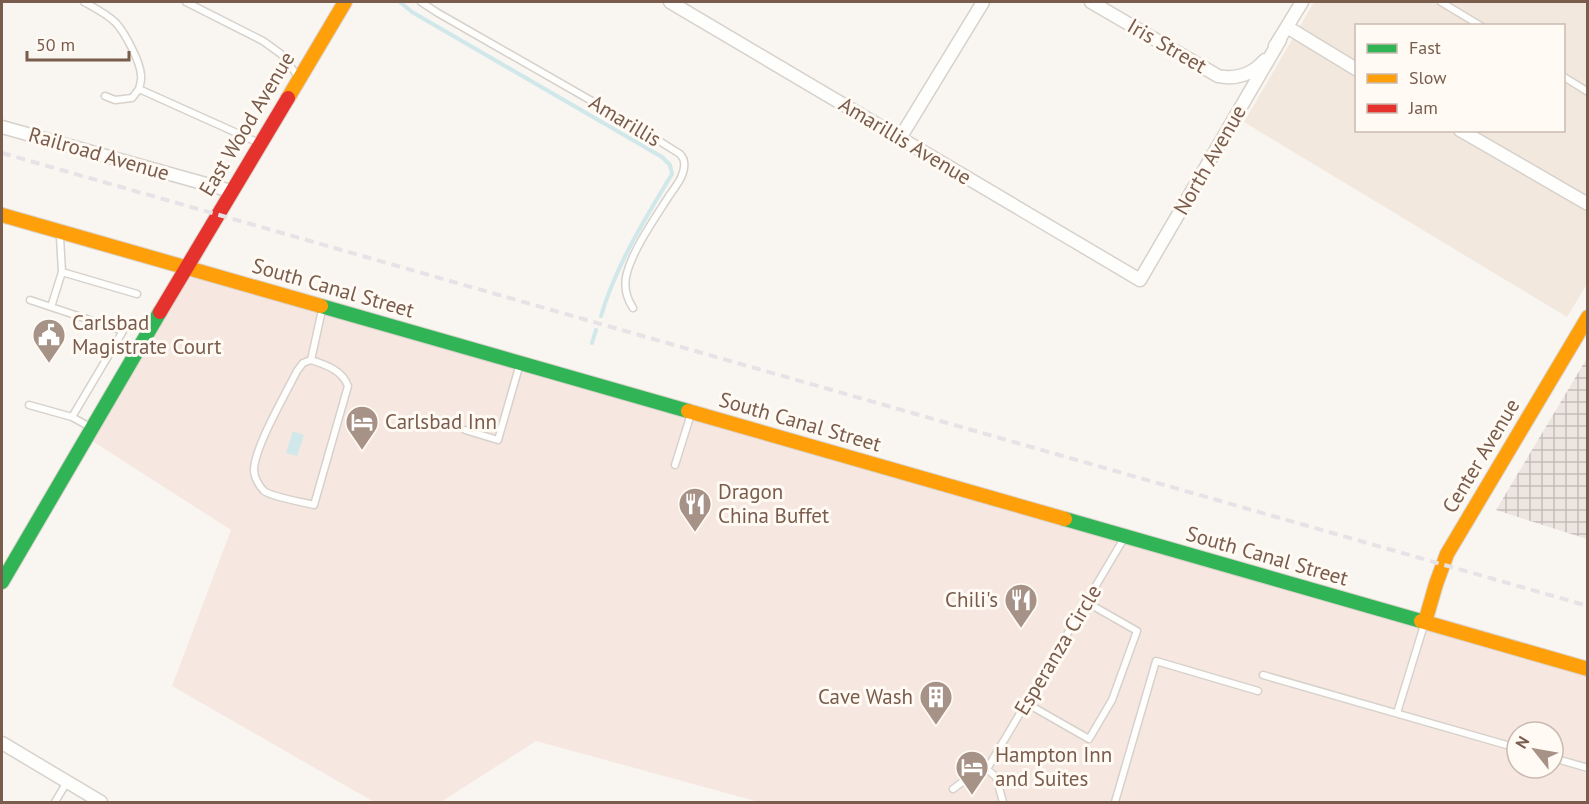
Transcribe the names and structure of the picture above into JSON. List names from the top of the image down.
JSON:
{
  "streets": {
    "main road": ["East Wood Avenue", "South Canal Street", "Center Avenue"],
    "street": [
      "Iris Street",
      "Amarillis Avenue",
      "Railroad Avenue",
      "North Avenue"
    ],
    "lane": ["Amarillis", "Esperanza Circle"]
  },
  "crossings": [
    ["Iris Street", "North Avenue"],
    ["East Wood Avenue", "Railroad Avenue"],
    ["East Wood Avenue", "South Canal Street"],
    ["Amarillis Avenue", "North Avenue"],
    ["South Canal Street", "Center Avenue"],
    ["South Canal Street", "Esperanza Circle"]
  ],
  "places": {
    "public building": ["Carlsbad Magistrate Court"],
    "hotel": ["Carlsbad Inn", "Hampton Inn and Suites"],
    "restaurant": ["Dragon China Buffet", "Chili's"],
    "building": ["Cave Wash"]
  },
  "legend": ["Fast", "Slow", "Jam"],
  "scale_bar": "50 m",
  "north": "top left"
}
